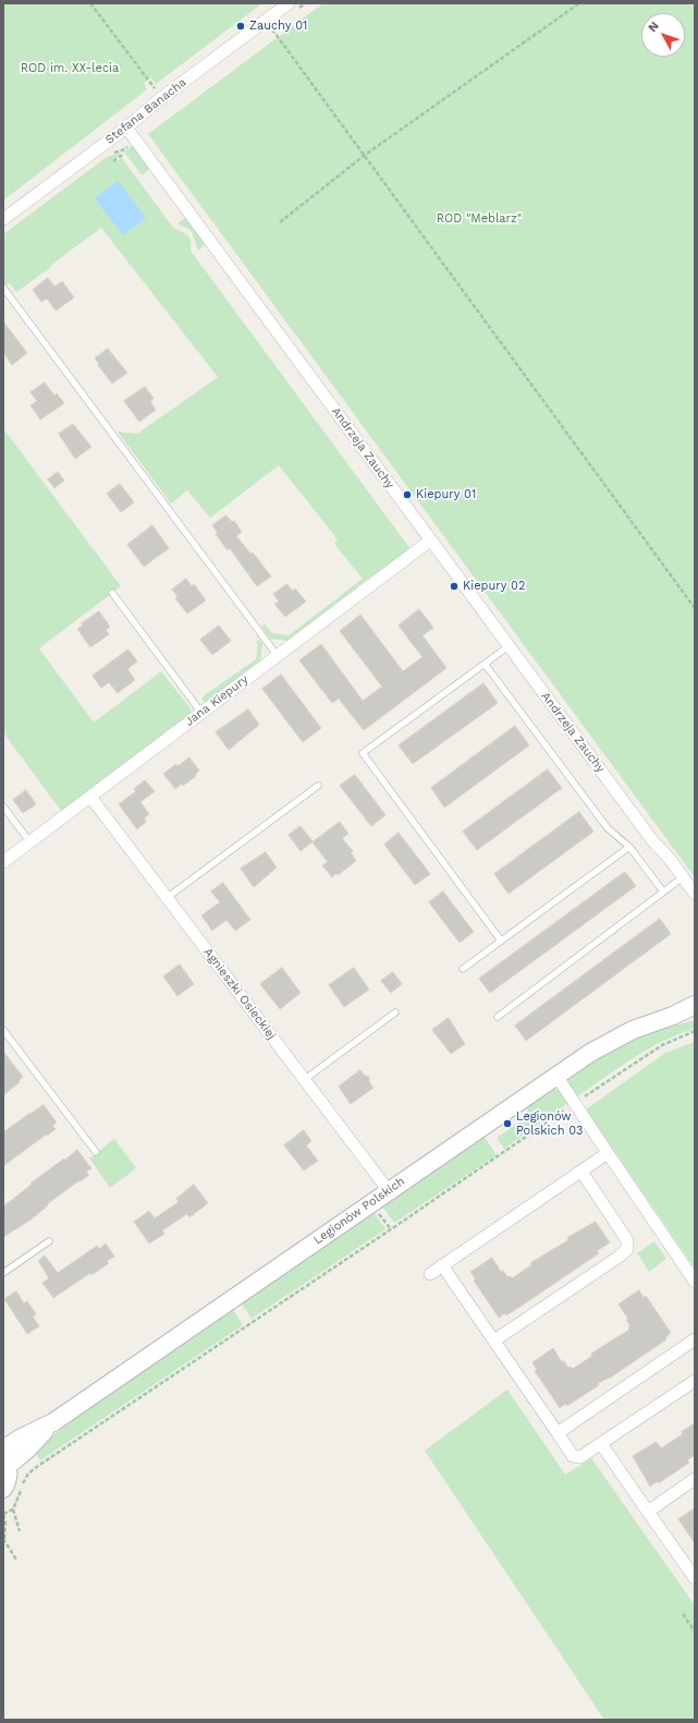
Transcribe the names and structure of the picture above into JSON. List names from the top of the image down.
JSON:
{
  "streets": {
    "street": [
      "Stefana Banacha",
      "Andrzeja Zauchy",
      "Jana Kiepury",
      "Agnieszki Osieckiej",
      "Legionów Polskich"
    ]
  },
  "crossings": [
    ["Stefana Banacha", "Andrzeja Zauchy"],
    ["Andrzeja Zauchy", "Jana Kiepury"],
    ["Jana Kiepury", "Agnieszki Osieckiej"],
    ["Agnieszki Osieckiej", "Legionów Polskich"]
  ],
  "parks": ["ROD im. XX-lecia", "ROD \"Meblarz\""],
  "places": [
    "Zauchy 01",
    "Kiepury 01",
    "Kiepury 02",
    "Legionów Polskich 03"
  ],
  "north": "top left"
}
